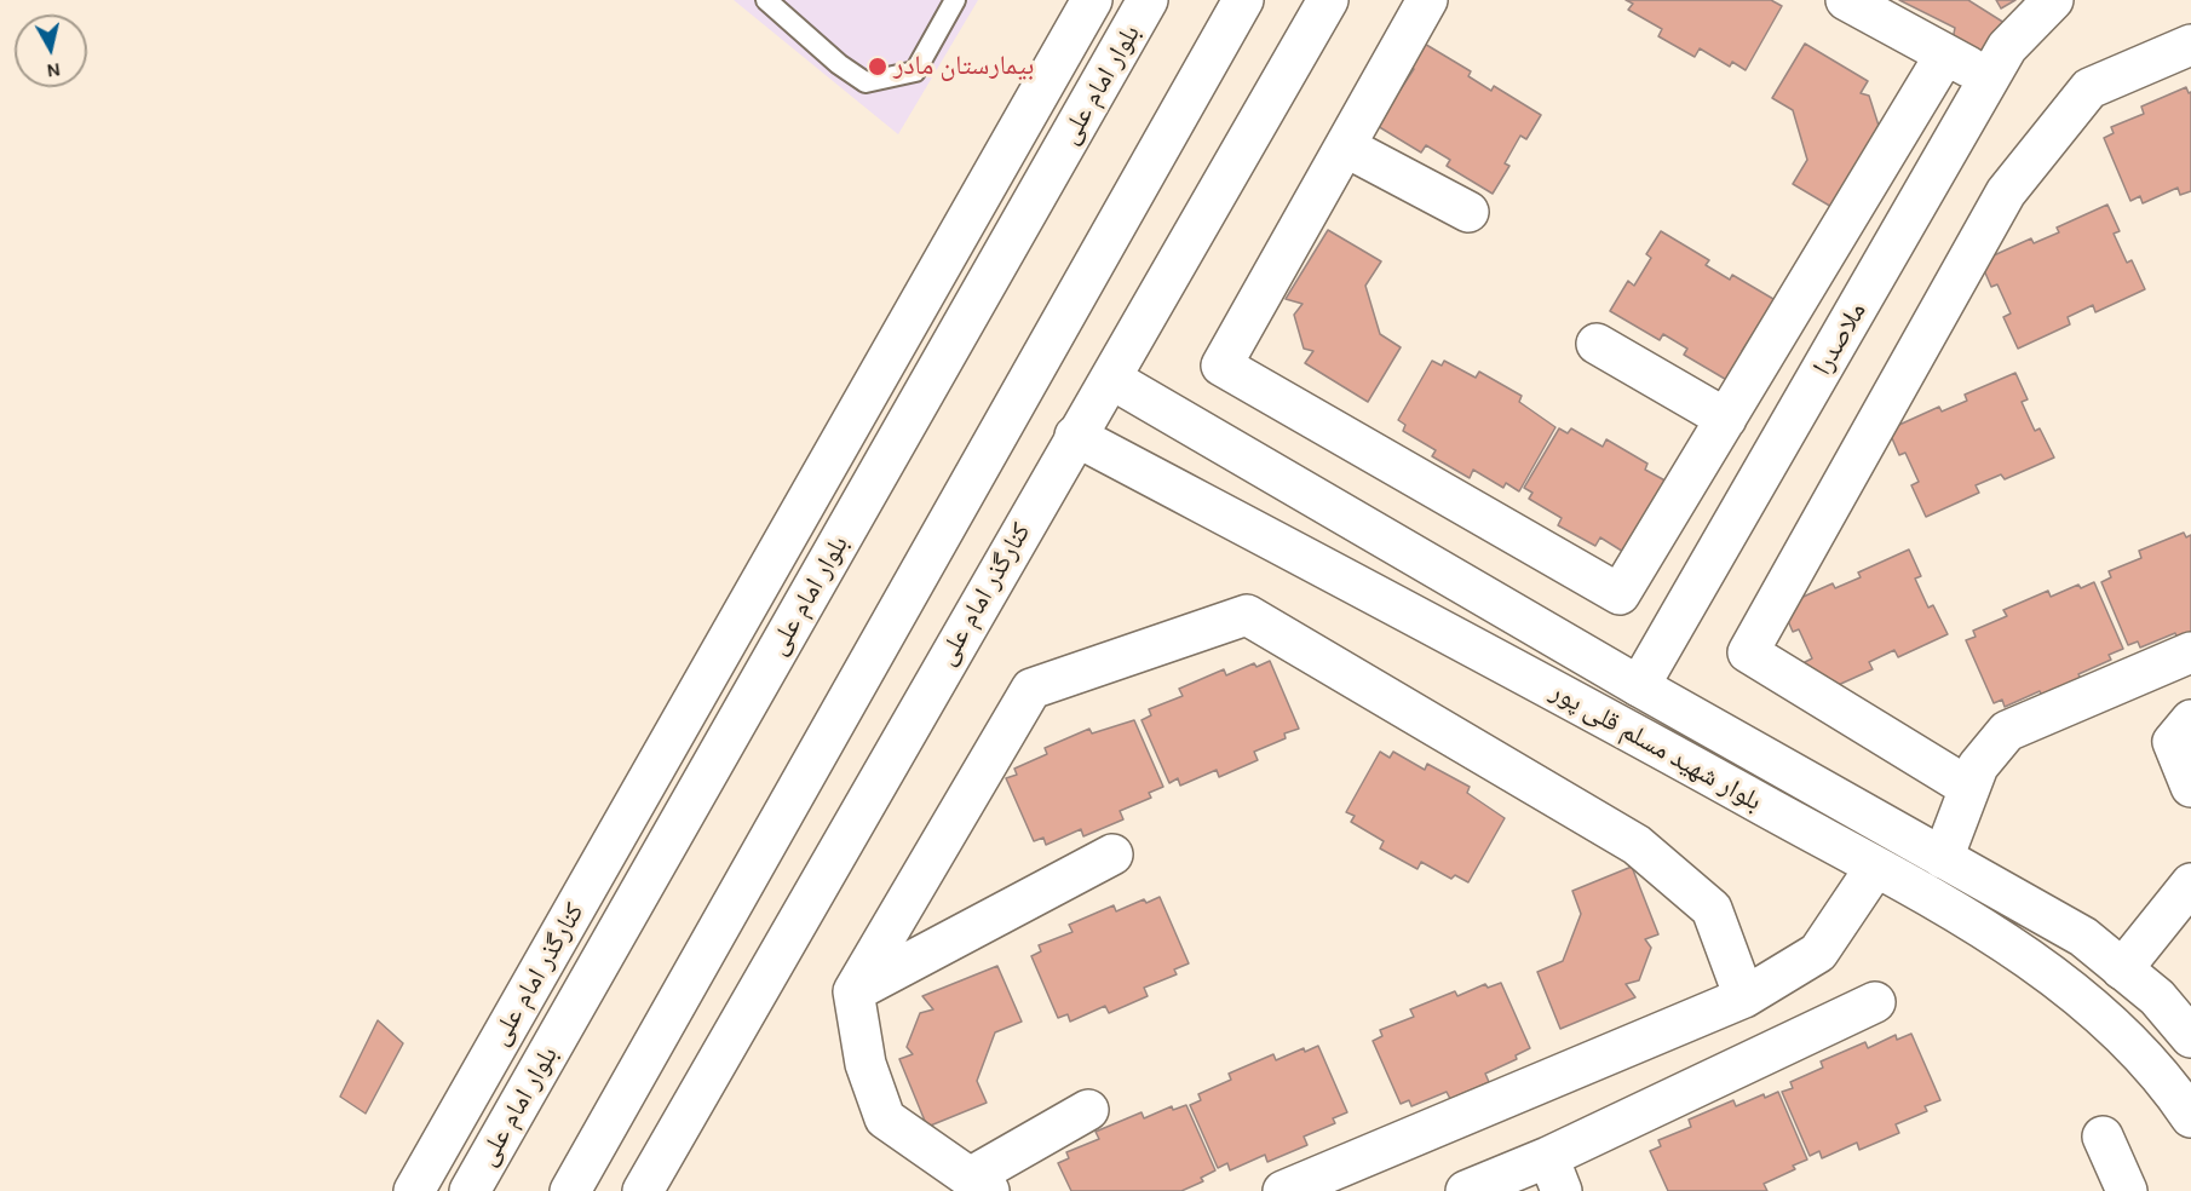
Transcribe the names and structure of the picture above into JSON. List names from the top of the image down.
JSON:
{
  "streets": {
    "street": [
      "بلوار امام علی",
      "ملاصدرا",
      "کنارگذر امام علی",
      "بلوار شهید مسلم قلی پور"
    ]
  },
  "crossings": [
    ["ملاصدرا", "بلوار شهید مسلم قلی پور"],
    ["کنارگذر امام علی", "بلوار شهید مسلم قلی پور"]
  ],
  "places": ["بیمارستان مادر"],
  "north": "bottom"
}
